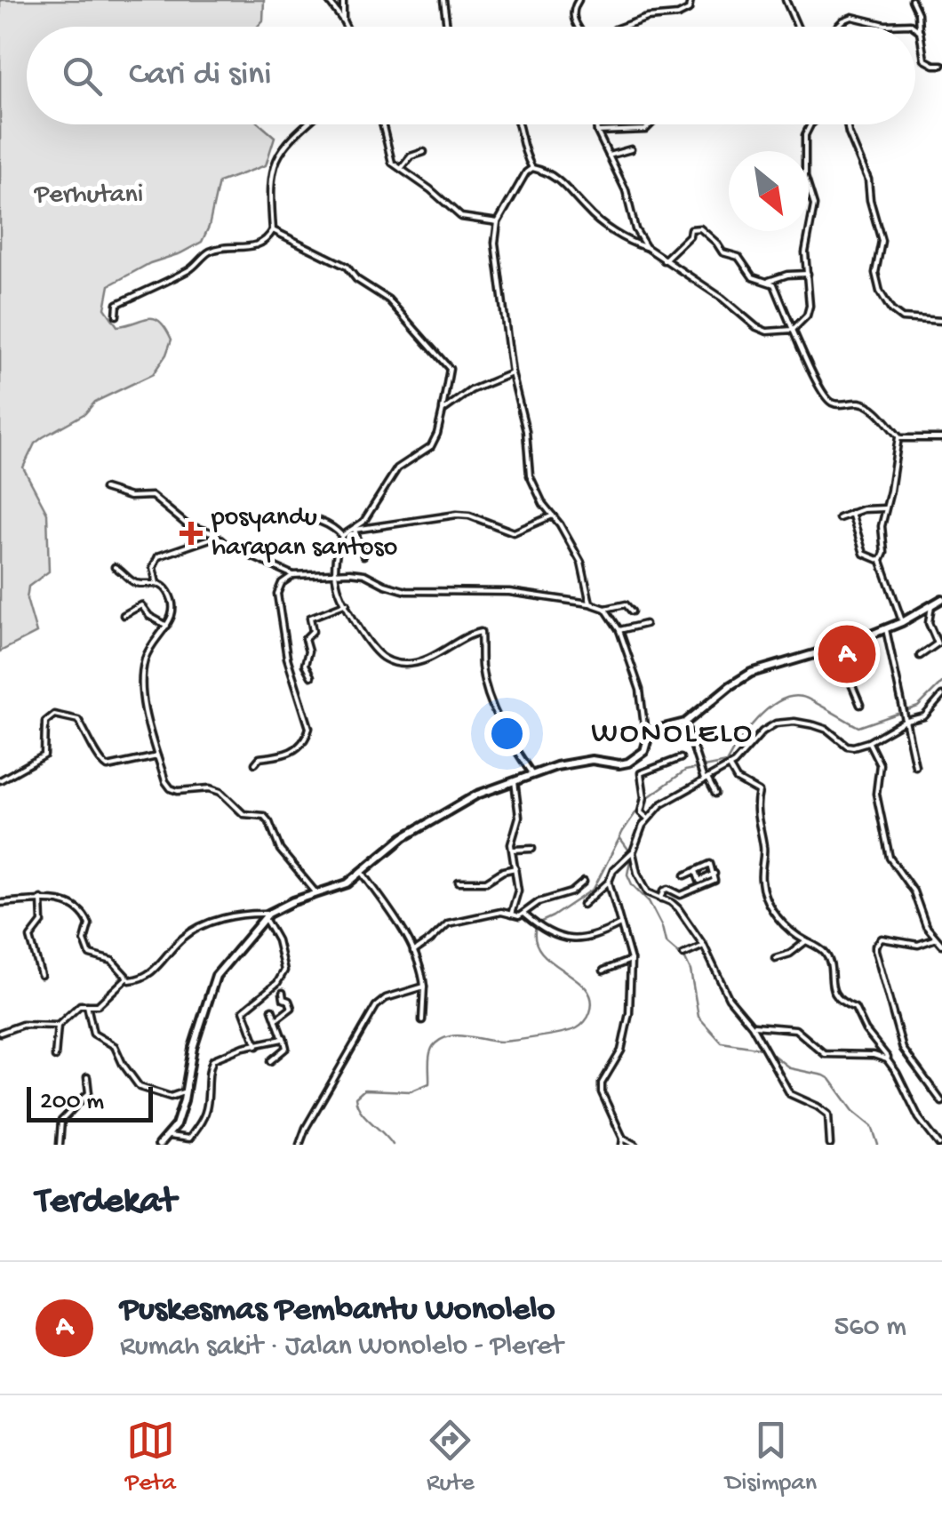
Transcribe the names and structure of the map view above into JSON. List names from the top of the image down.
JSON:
{
  "districts": ["WONOLELO"],
  "parks": ["Perhutani"],
  "places": {
    "health": ["posyandu harapan santoso"]
  },
  "scale_bar": "200 m",
  "north": "bottom right",
  "page": {
    "search": "Cari di sini",
    "pins": "A",
    "scale": "200 m",
    "heading": "Terdekat",
    "list": [
      {
        "mark": "A",
        "name": "Puskesmas Pembantu Wonolelo",
        "note": "Rumah sakit · Jalan Wonolelo - Pleret",
        "value": "560 m"
      }
    ],
    "nav": ["Peta", "Rute", "Disimpan"]
  }
}
